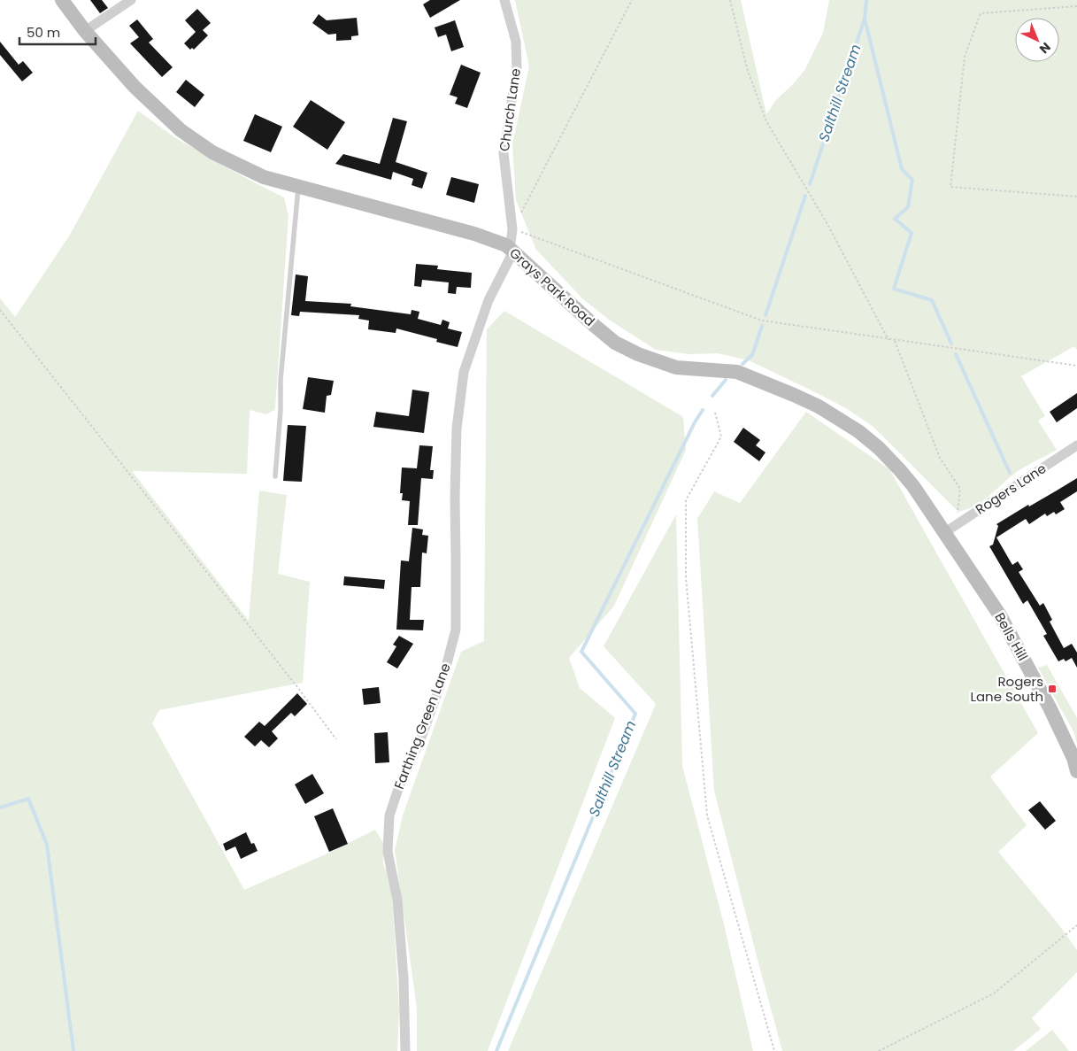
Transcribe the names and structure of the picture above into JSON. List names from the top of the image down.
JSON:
{
  "streets": {
    "main road": ["Grays Park Road", "Bells Hill"],
    "street": ["Church Lane", "Rogers Lane", "Farthing Green Lane"]
  },
  "crossings": [
    ["Church Lane", "Grays Park Road"],
    ["Church Lane", "Farthing Green Lane"],
    ["Grays Park Road", "Rogers Lane"],
    ["Grays Park Road", "Bells Hill"],
    ["Grays Park Road", "Farthing Green Lane"],
    ["Rogers Lane", "Bells Hill"]
  ],
  "water": ["Salthill Stream"],
  "places": {
    "transit": ["Rogers Lane South"]
  },
  "scale_bar": "50 m",
  "north": "bottom right"
}
